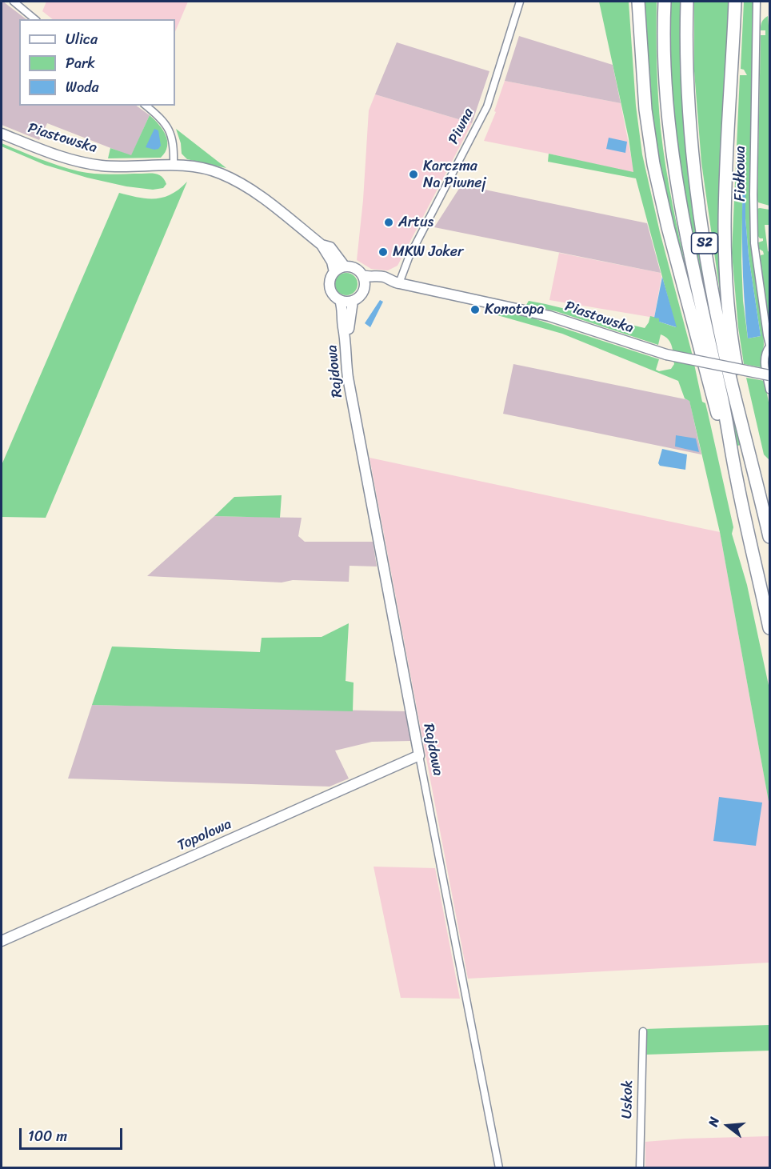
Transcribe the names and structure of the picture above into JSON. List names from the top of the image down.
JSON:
{
  "streets": {
    "highway": ["S2"],
    "street": [
      "Piwna",
      "Piastowska",
      "Fiołkowa",
      "Rajdowa",
      "Topolowa",
      "Uskok"
    ]
  },
  "crossings": [
    ["Piwna", "Piastowska"],
    ["Piastowska", "Rajdowa"],
    ["Rajdowa", "Topolowa"]
  ],
  "places": [
    "Karczma Na Piwnej",
    "Artus",
    "MKW Joker",
    "Konotopa"
  ],
  "legend": ["Ulica", "Park", "Woda"],
  "scale_bar": "100 m",
  "north": "left"
}
